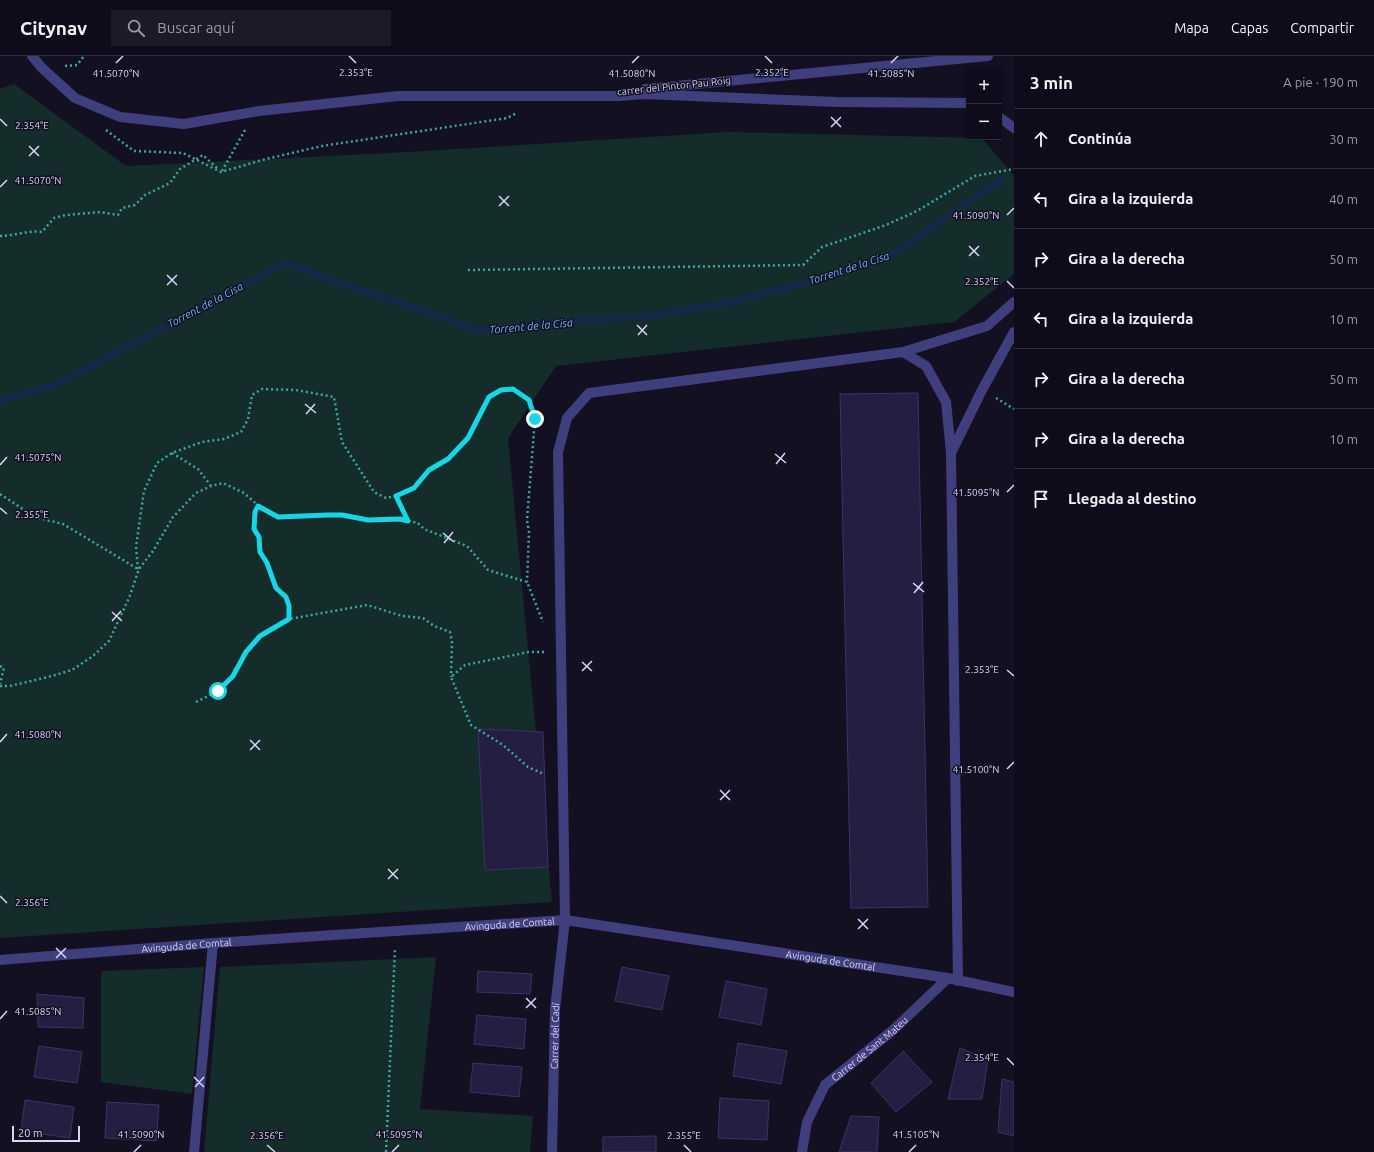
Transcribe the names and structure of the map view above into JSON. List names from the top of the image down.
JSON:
{
  "streets": {
    "street": [
      "carrer del Pintor Pau Roig",
      "Avinguda de Comtal",
      "Carrer del Cadí",
      "Carrer de Sant Mateu"
    ]
  },
  "crossings": [
    ["Avinguda de Comtal", "Carrer del Cadí"],
    ["Avinguda de Comtal", "Carrer de Sant Mateu"]
  ],
  "water": ["Torrent de la Cisa"],
  "scale_bar": "20 m",
  "page": {
    "header": "Citynav",
    "search": "Buscar aquí",
    "nav": ["Mapa", "Capas", "Compartir"],
    "heading": ["3 min", "A pie · 190 m"],
    "map_buttons": ["+", "−"],
    "list": [
      ["Continúa", "30 m"],
      ["Gira a la izquierda", "40 m"],
      ["Gira a la derecha", "50 m"],
      ["Gira a la izquierda", "10 m"],
      ["Gira a la derecha", "50 m"],
      ["Gira a la derecha", "10 m"],
      "Llegada al destino"
    ],
    "scale": "20 m"
  },
  "coordinates": [
    "2.353°E",
    "2.352°E",
    "41.5070°N",
    "41.5080°N",
    "41.5085°N",
    "2.354°E",
    "41.5090°N",
    "41.5075°N",
    "41.5095°N",
    "2.355°E",
    "41.5100°N",
    "2.356°E",
    "41.5105°N"
  ]
}
